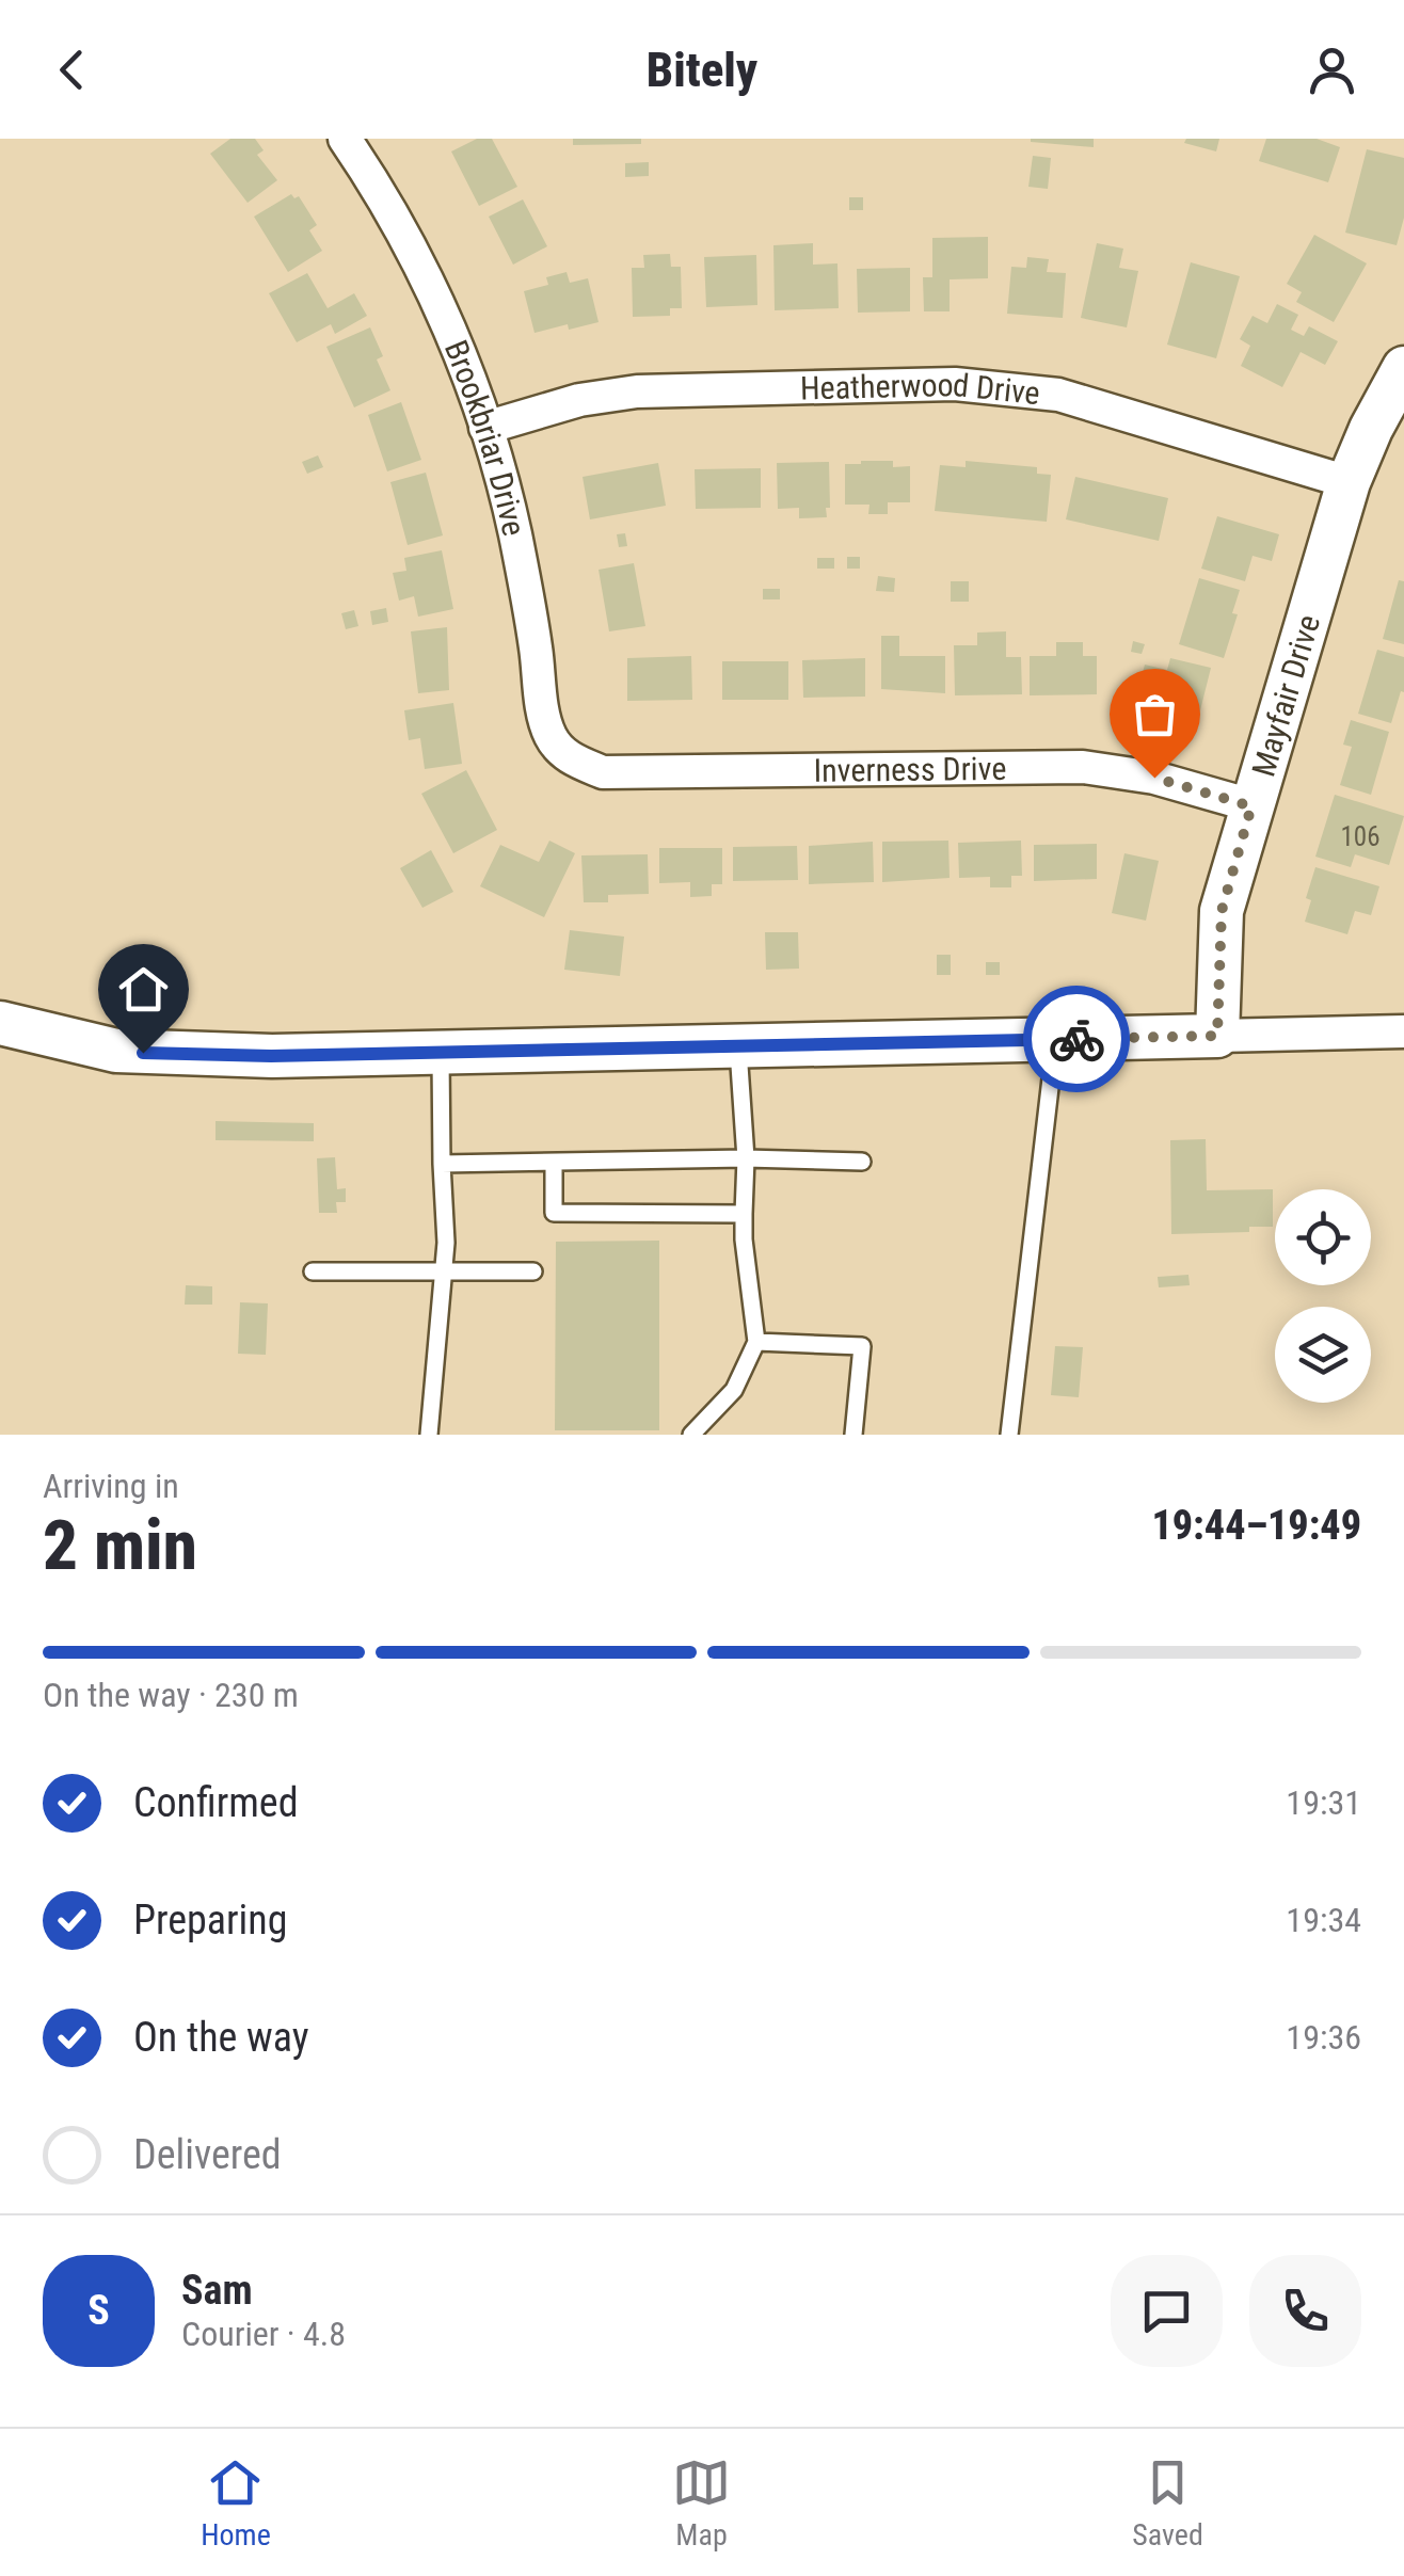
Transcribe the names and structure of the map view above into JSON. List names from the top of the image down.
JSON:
{
  "streets": {
    "street": [
      "Heatherwood Drive",
      "Brookbriar Drive",
      "Mayfair Drive",
      "Inverness Drive"
    ]
  },
  "crossings": [
    ["Heatherwood Drive", "Brookbriar Drive"],
    ["Heatherwood Drive", "Mayfair Drive"],
    ["Brookbriar Drive", "Inverness Drive"],
    ["Mayfair Drive", "Inverness Drive"]
  ],
  "house_numbers": ["106"],
  "page": {
    "header": "Bitely",
    "heading": ["2 min", "Arriving in", "19:44–19:49"],
    "panel": ["Sam", "Courier · 4.8"],
    "bar": "On the way · 230 m",
    "list": [
      ["Confirmed", "19:31"],
      ["Preparing", "19:34"],
      ["On the way", "19:36"],
      "Delivered"
    ],
    "round": "S",
    "tabs": ["Home", "Map", "Saved"]
  }
}
